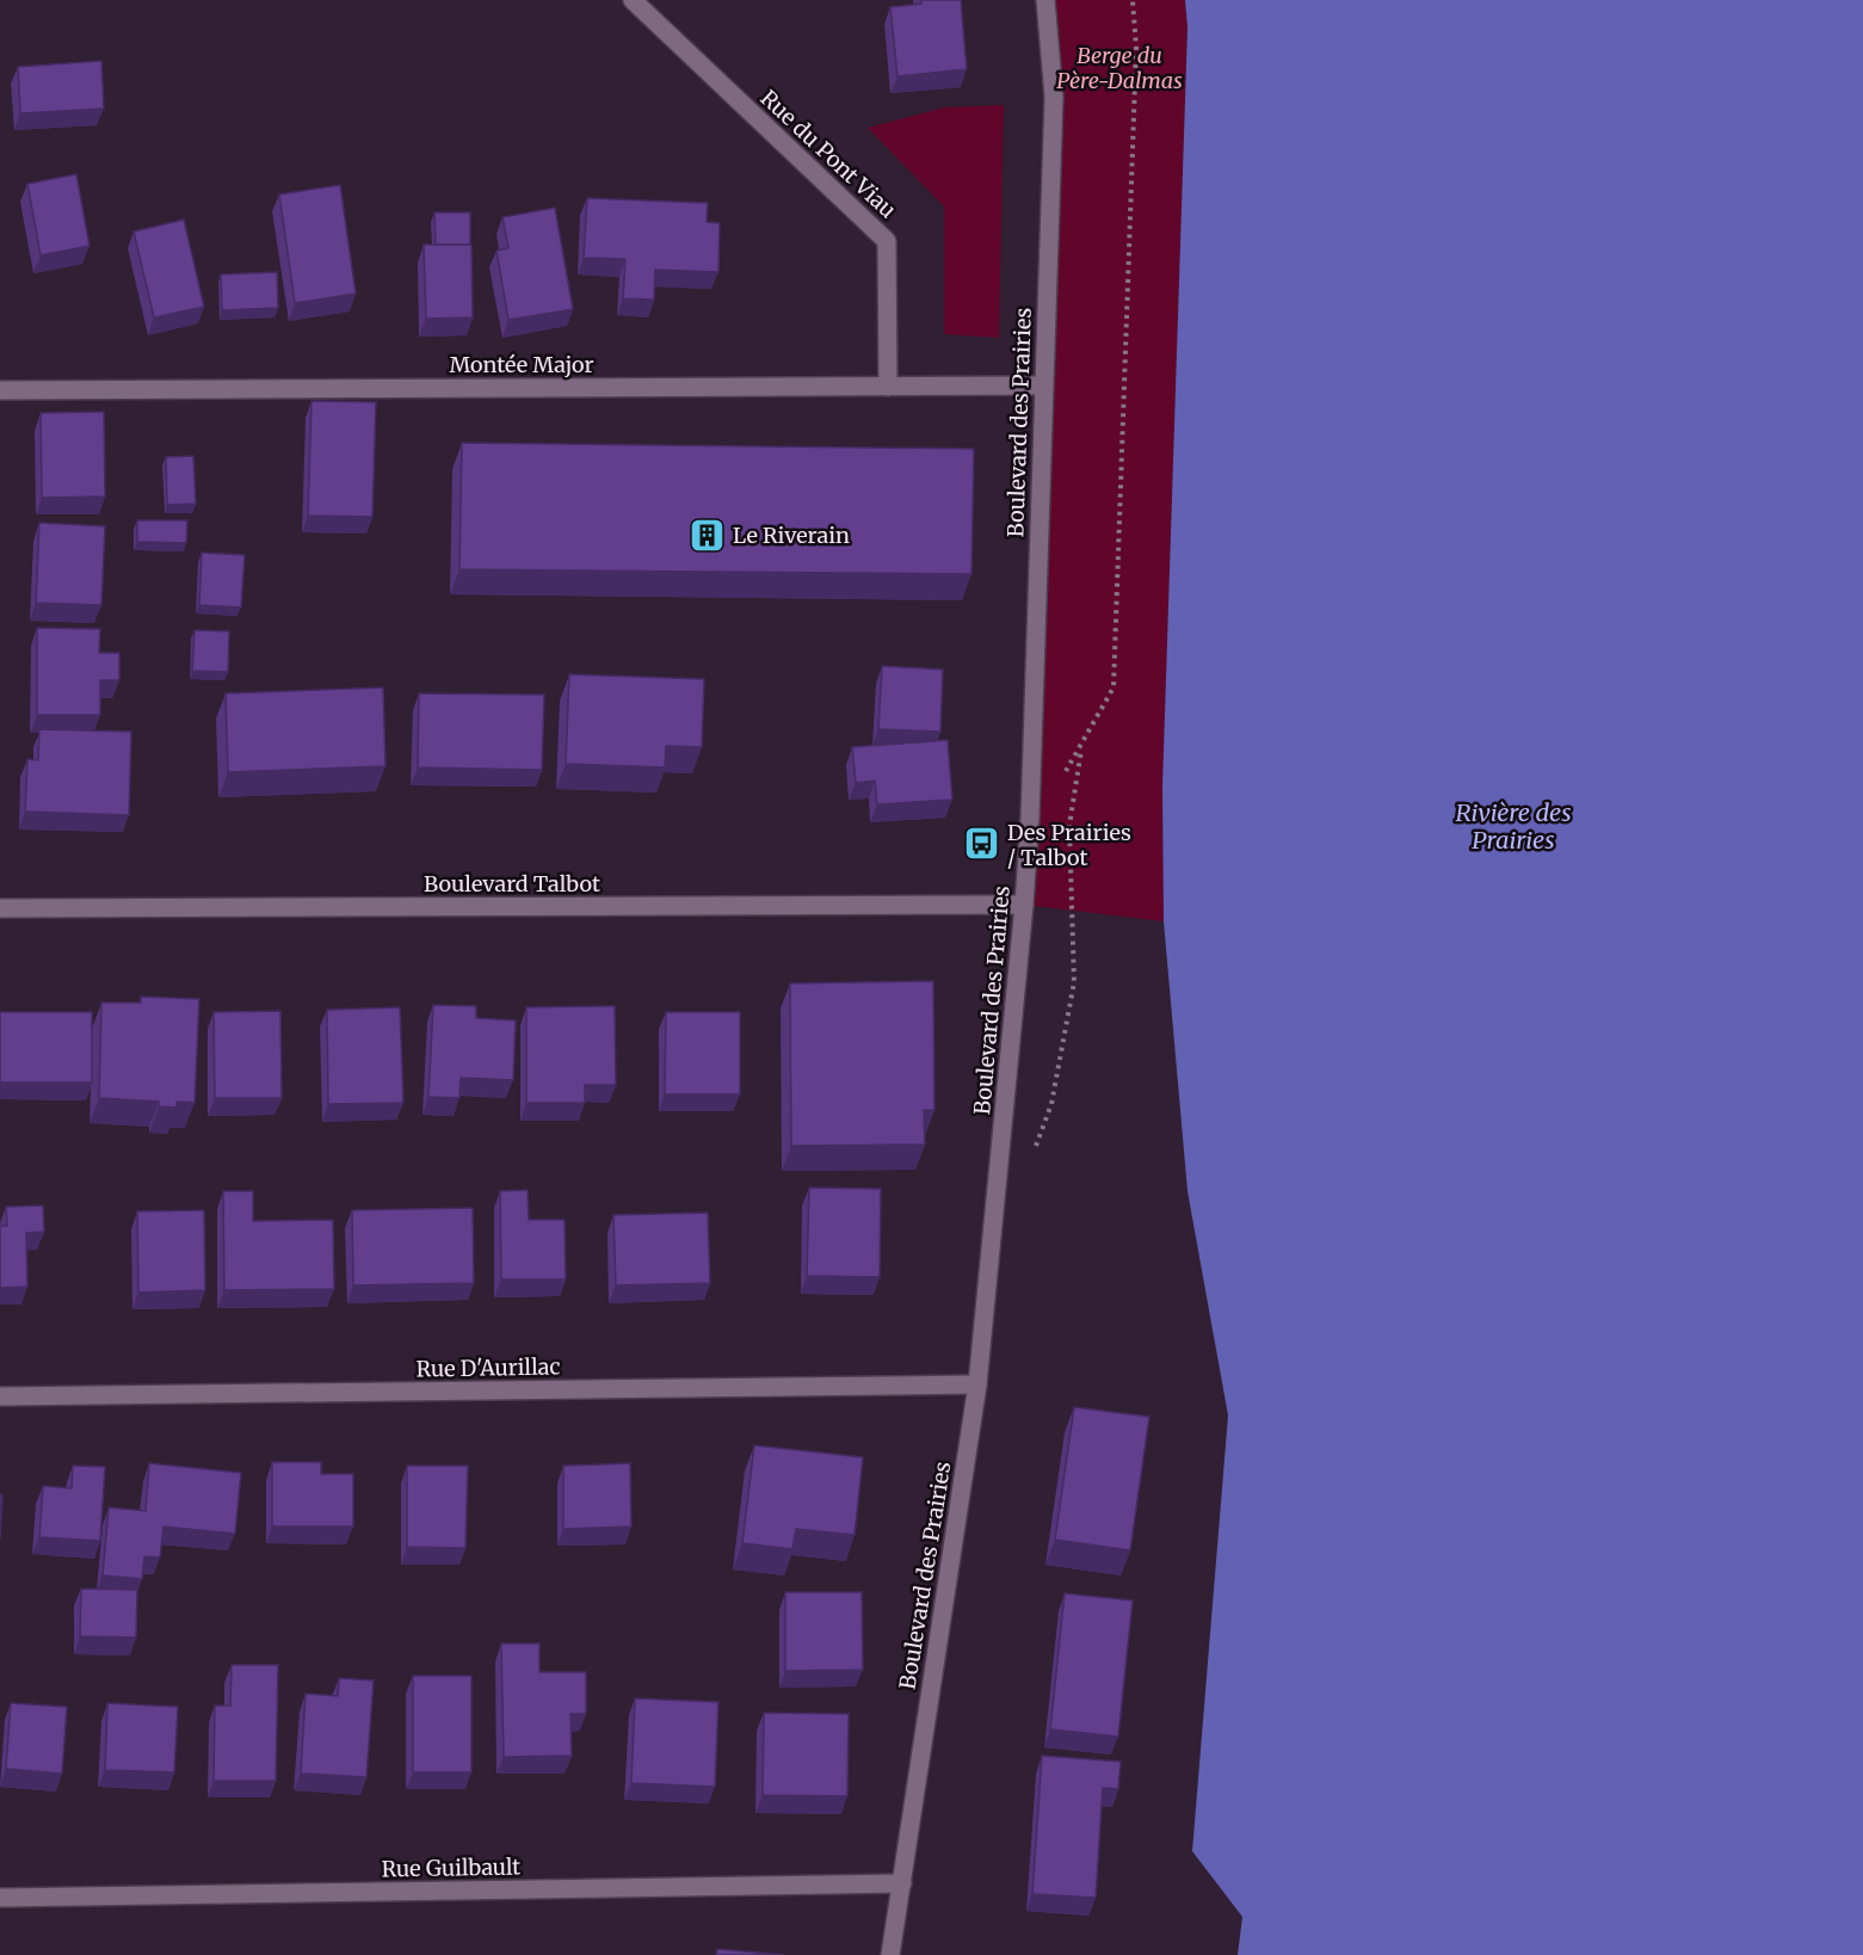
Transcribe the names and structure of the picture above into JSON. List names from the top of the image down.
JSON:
{
  "streets": {
    "street": [
      "Rue du Pont Viau",
      "Montée Major",
      "Boulevard des Prairies",
      "Boulevard Talbot",
      "Rue D'Aurillac",
      "Rue Guilbault"
    ]
  },
  "crossings": [
    ["Rue du Pont Viau", "Montée Major"],
    ["Montée Major", "Boulevard des Prairies"],
    ["Boulevard des Prairies", "Boulevard Talbot"],
    ["Boulevard des Prairies", "Rue D'Aurillac"],
    ["Boulevard des Prairies", "Rue Guilbault"]
  ],
  "water": ["Rivière des Prairies"],
  "parks": ["Berge du Père-Dalmas"],
  "places": {
    "building": ["Le Riverain"],
    "bus stop": ["Des Prairies / Talbot"]
  }
}
